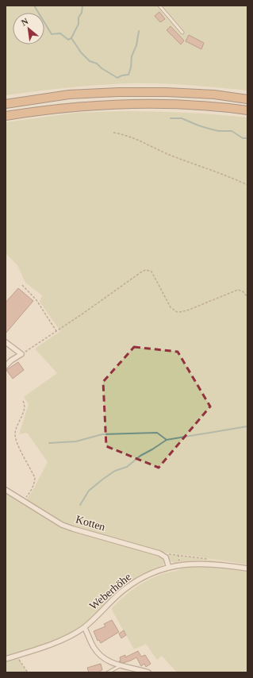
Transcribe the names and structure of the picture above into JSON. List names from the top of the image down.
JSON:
{
  "streets": {
    "street": ["Kotten", "Weberhöhe"]
  },
  "north": "top left"
}
